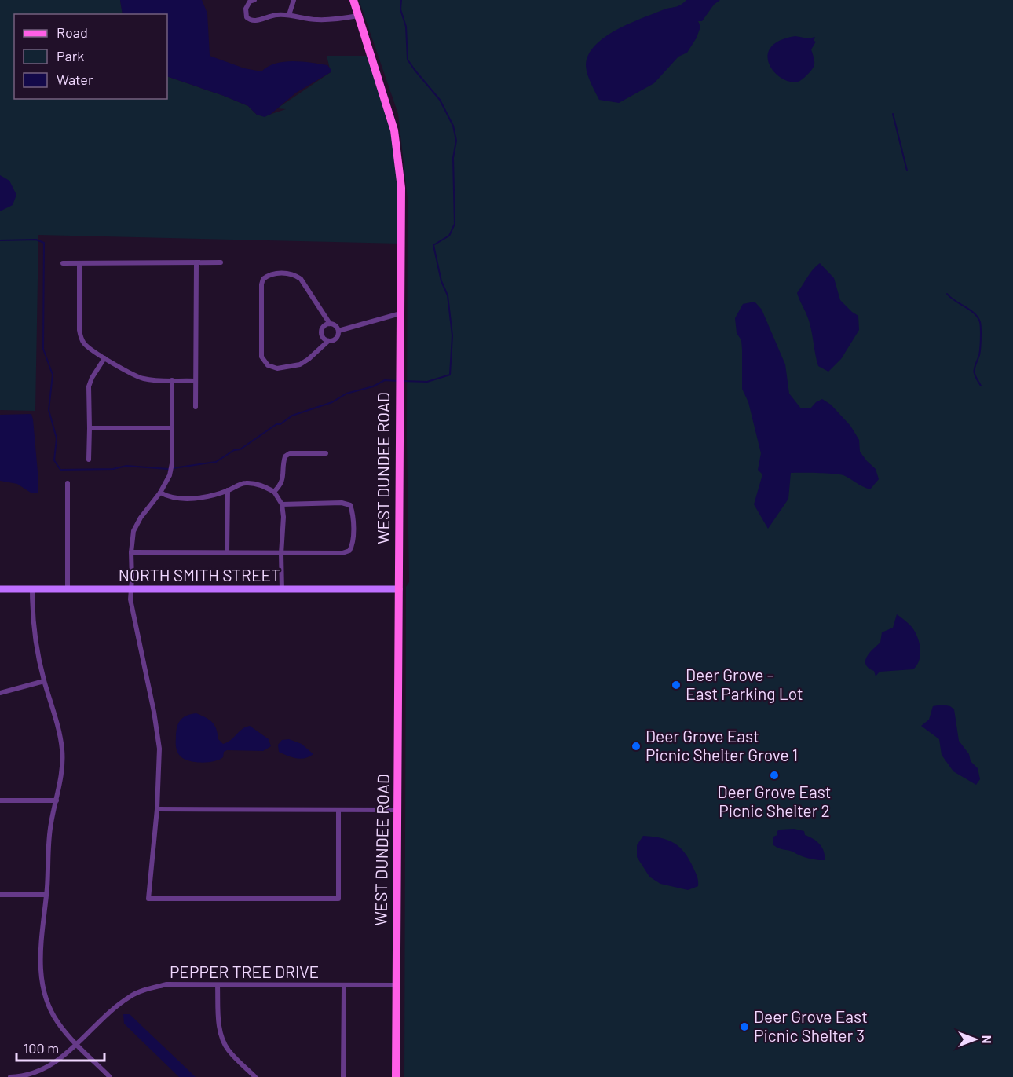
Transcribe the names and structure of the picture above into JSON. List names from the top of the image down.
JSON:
{
  "streets": {
    "main road": ["WEST DUNDEE ROAD"],
    "street": ["NORTH SMITH STREET", "PEPPER TREE DRIVE"]
  },
  "crossings": [
    ["WEST DUNDEE ROAD", "NORTH SMITH STREET"],
    ["WEST DUNDEE ROAD", "PEPPER TREE DRIVE"]
  ],
  "places": [
    "Deer Grove - East Parking Lot",
    "Deer Grove East Picnic Shelter Grove 1",
    "Deer Grove East Picnic Shelter 2",
    "Deer Grove East Picnic Shelter 3"
  ],
  "legend": ["Road", "Park", "Water"],
  "scale_bar": "100 m",
  "north": "right"
}
